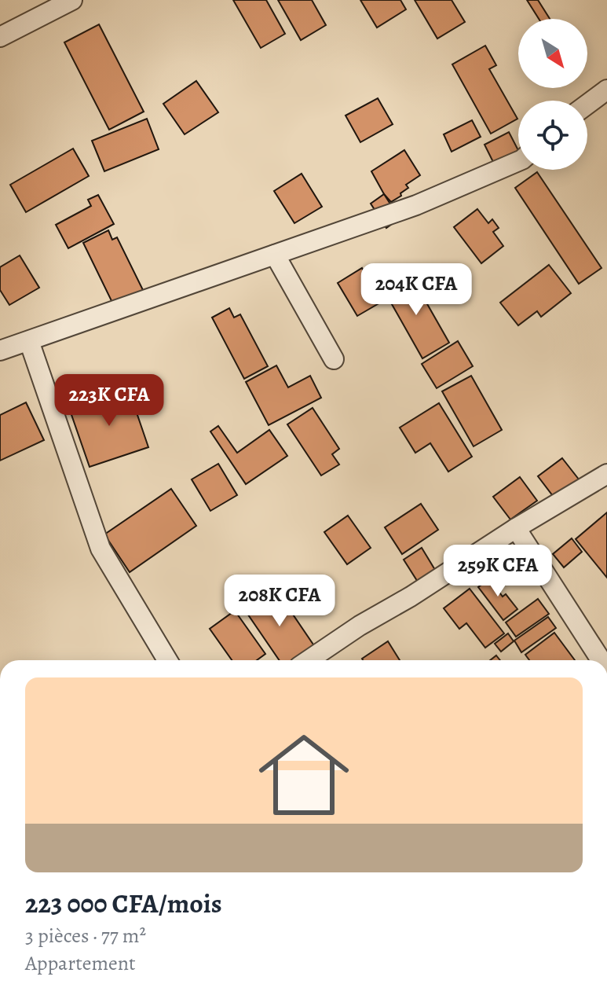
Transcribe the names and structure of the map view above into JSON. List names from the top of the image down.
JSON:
{
  "north": "bottom right",
  "page": {
    "price": [
      "204K CFA",
      "223K CFA",
      "259K CFA",
      "208K CFA"
    ],
    "list": [
      {
        "name": "223 000 CFA/mois",
        "note": "3 pièces · 77 m² · Appartement"
      }
    ]
  }
}
